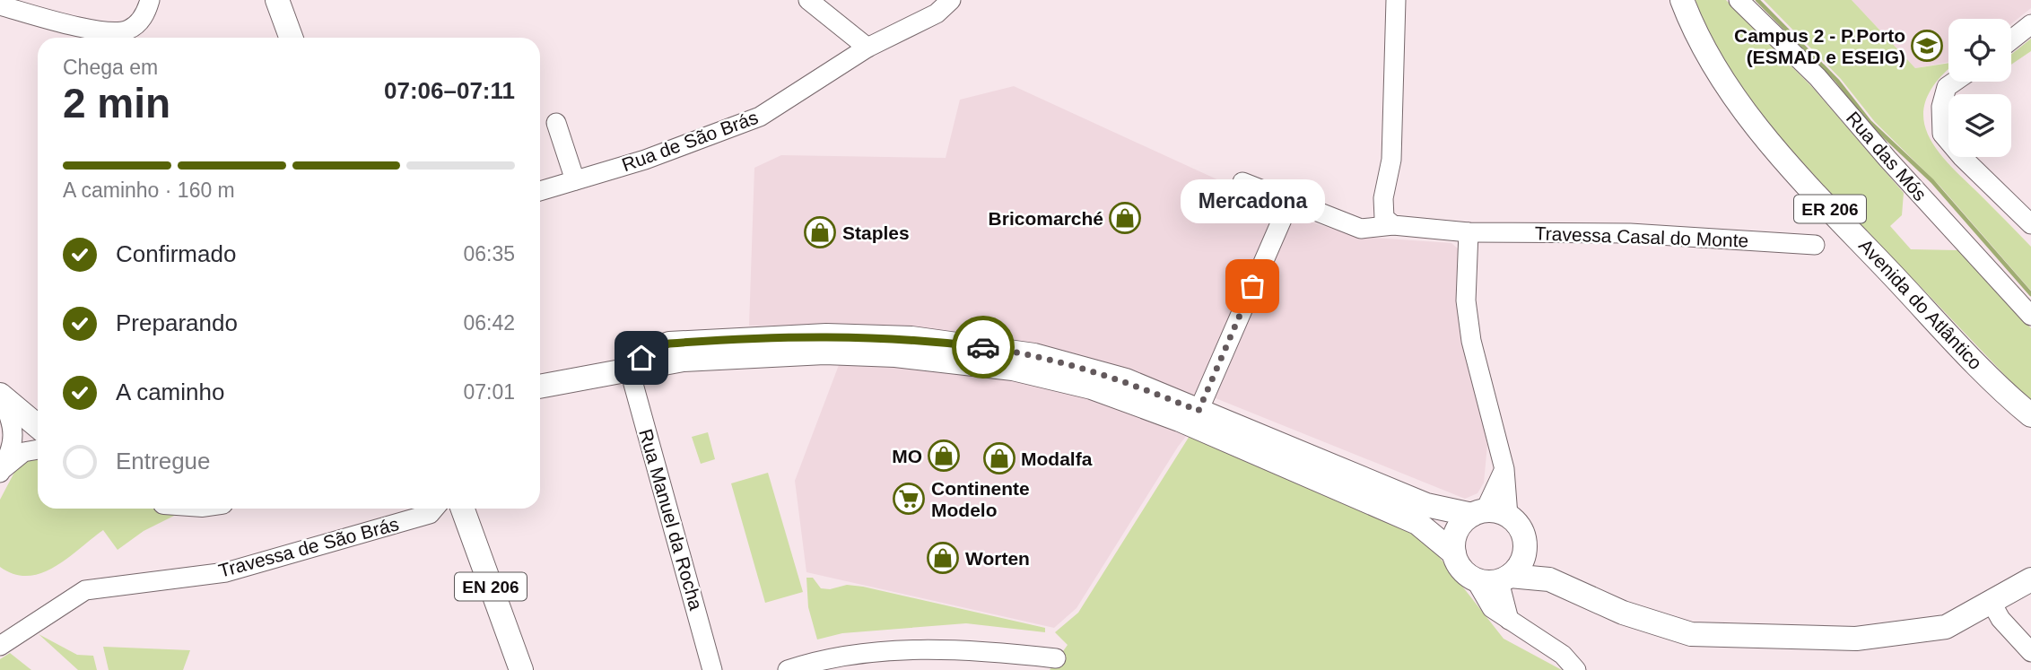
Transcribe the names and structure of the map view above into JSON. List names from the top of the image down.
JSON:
{
  "streets": {
    "main road": ["ER 206", "Avenida do Atlântico", "EN 206"],
    "street": [
      "Rua de São Brás",
      "Rua das Mós",
      "Travessa Casal do Monte",
      "Rua Manuel da Rocha",
      "Travessa de São Brás"
    ]
  },
  "places": {
    "school or university": ["Campus 2 - P.Porto (ESMAD e ESEIG)"],
    "shop": [
      "Bricomarché",
      "Staples",
      "MO",
      "Modalfa",
      "Worten"
    ],
    "other": ["Mercadona"],
    "supermarket": ["Continente Modelo"]
  },
  "page": {
    "heading": ["2 min", "Chega em", "07:06–07:11"],
    "bar": "A caminho · 160 m",
    "bubble": "Mercadona",
    "list": [
      ["Confirmado", "06:35"],
      ["Preparando", "06:42"],
      ["A caminho", "07:01"],
      "Entregue"
    ]
  }
}
